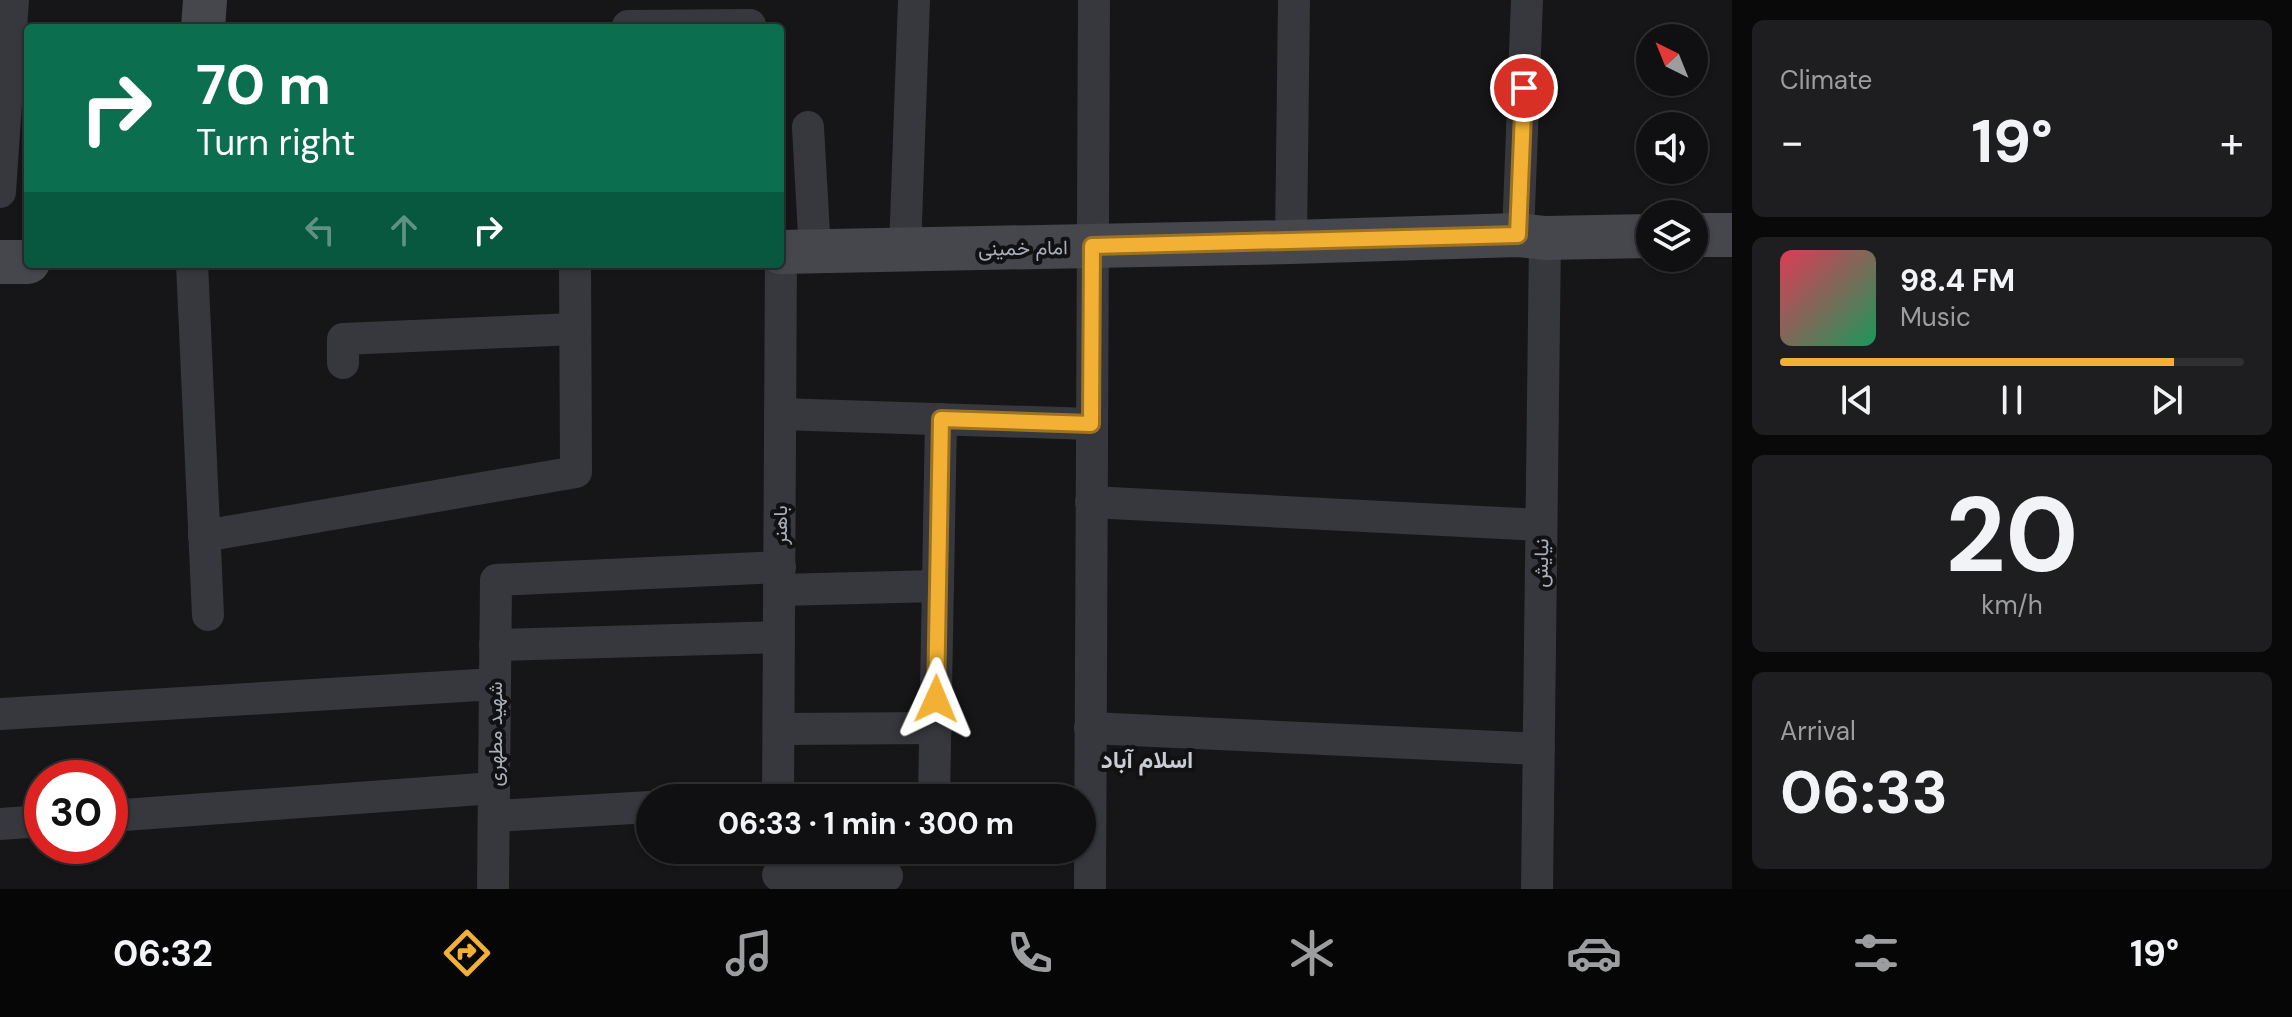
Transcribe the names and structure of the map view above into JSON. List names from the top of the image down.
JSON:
{
  "streets": {
    "street": [
      "امام خمینی",
      "باهنر",
      "نیایش",
      "شهید مطهری"
    ]
  },
  "crossings": [
    ["امام خمینی", "باهنر"],
    ["امام خمینی", "نیایش"],
    ["باهنر", "شهید مطهری"]
  ],
  "districts": ["اسلام آباد"],
  "north": "top left",
  "page": {
    "tile": [
      "Climate",
      ["20", "km/h"],
      ["Arrival", "06:33"]
    ],
    "turn": ["70 m", "Turn right"],
    "heat": ["−", "19°", "+"],
    "song": ["98.4 FM", "Music"],
    "limit": "30",
    "trip": "06:33 · 1 min · 300 m",
    "tabs": ["06:32", "19°"]
  }
}
